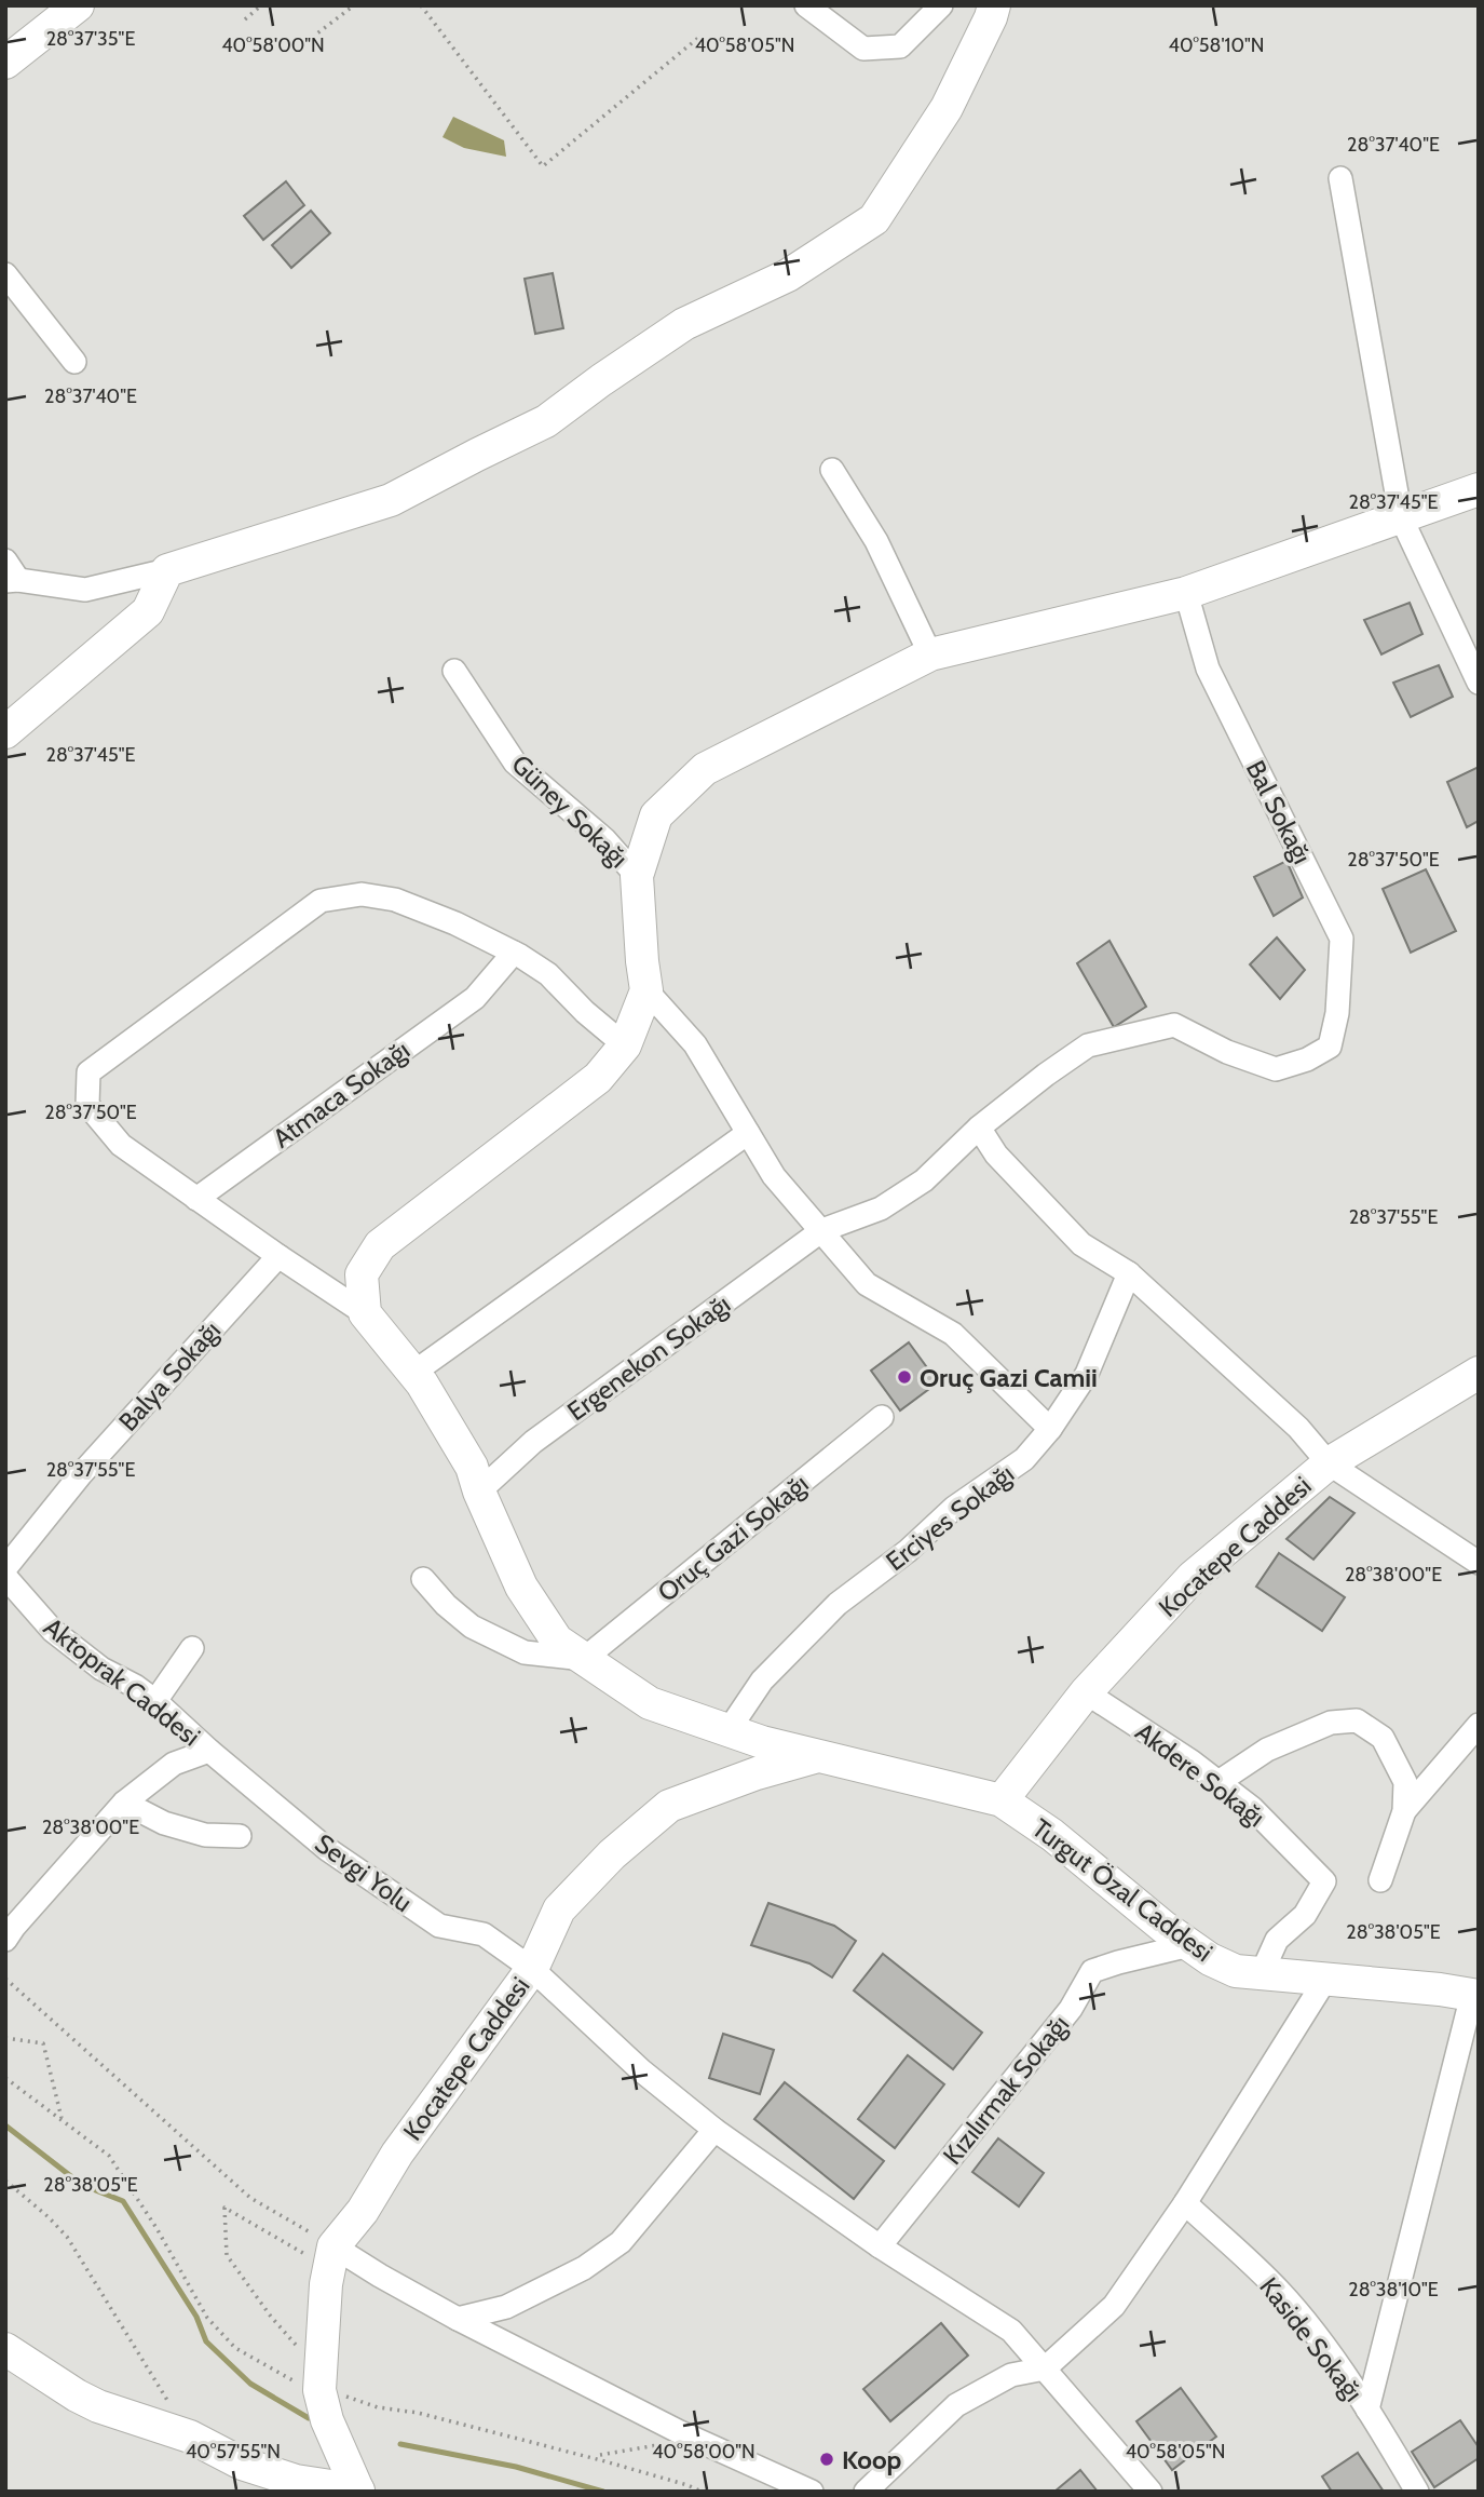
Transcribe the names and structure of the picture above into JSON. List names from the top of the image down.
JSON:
{
  "streets": {
    "street": [
      "Güney Sokağı",
      "Bal Sokağı",
      "Atmaca Sokağı",
      "Ergenekon Sokağı",
      "Balya Sokağı",
      "Erciyes Sokağı",
      "Oruç Gazi Sokağı",
      "Kocatepe Caddesi",
      "Aktoprak Caddesi",
      "Akdere Sokağı",
      "Sevgi Yolu",
      "Turgut Özal Caddesi",
      "Kızılırmak Sokağı",
      "Kaside Sokağı"
    ]
  },
  "crossings": [
    ["Bal Sokağı", "Ergenekon Sokağı"],
    ["Ergenekon Sokağı", "Turgut Özal Caddesi"],
    ["Erciyes Sokağı", "Turgut Özal Caddesi"],
    ["Oruç Gazi Sokağı", "Turgut Özal Caddesi"],
    ["Kocatepe Caddesi", "Akdere Sokağı"],
    ["Kocatepe Caddesi", "Sevgi Yolu"],
    ["Kocatepe Caddesi", "Turgut Özal Caddesi"],
    ["Aktoprak Caddesi", "Sevgi Yolu"],
    ["Akdere Sokağı", "Turgut Özal Caddesi"],
    ["Sevgi Yolu", "Kızılırmak Sokağı"],
    ["Turgut Özal Caddesi", "Kızılırmak Sokağı"]
  ],
  "places": ["Oruç Gazi Camii", "Koop"],
  "coordinates": [
    "28°37'35\"E",
    "40°58'10\"N",
    "40°58'00\"N",
    "40°58'05\"N",
    "28°37'40\"E",
    "28°37'45\"E",
    "28°37'50\"E",
    "28°37'55\"E",
    "28°38'00\"E",
    "28°38'05\"E",
    "28°38'10\"E",
    "40°57'55\"N"
  ]
}
